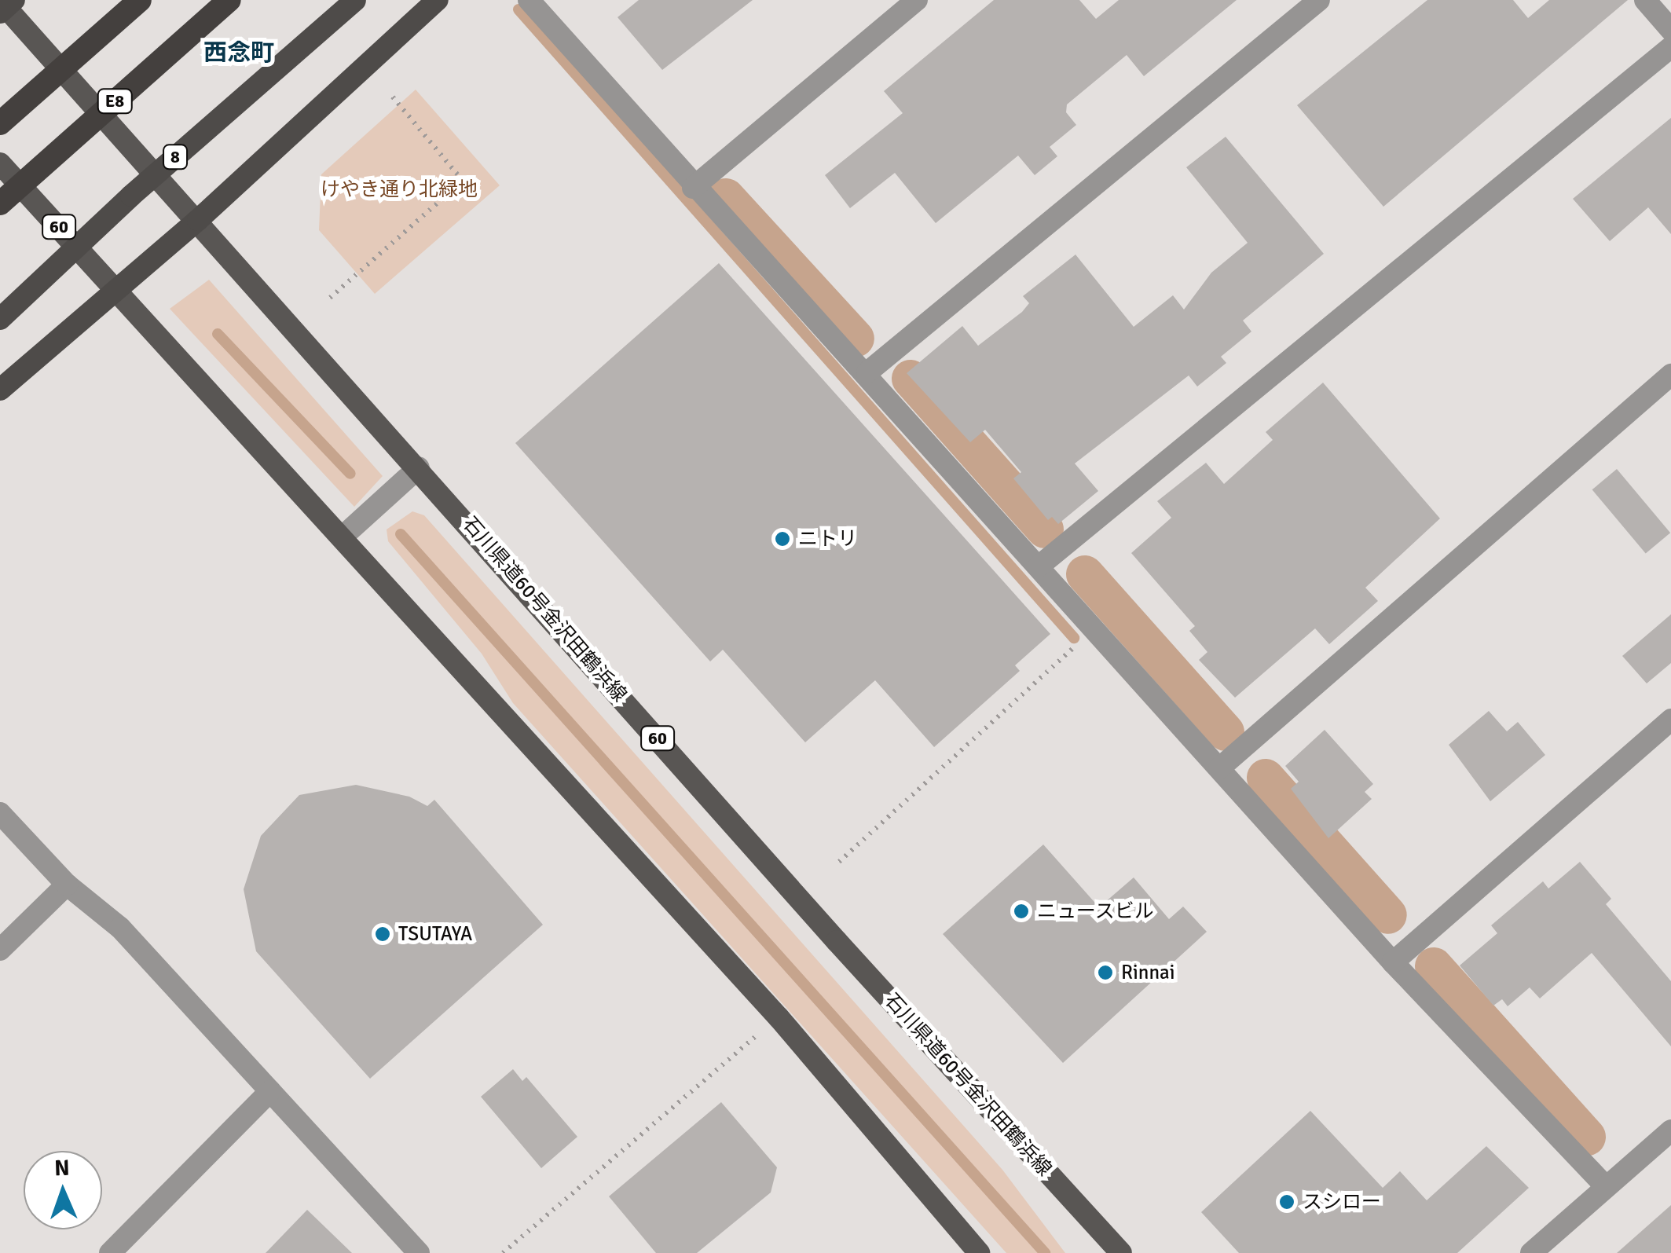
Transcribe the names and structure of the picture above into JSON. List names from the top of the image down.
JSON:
{
  "streets": {
    "highway": ["E8", "8"],
    "main road": ["60", "石川県道60号金沢田鶴浜線"]
  },
  "districts": ["西念町"],
  "parks": ["けやき通り北緑地"],
  "places": [
    "ニトリ",
    "ニュースビル",
    "TSUTAYA",
    "Rinnai",
    "スシロー"
  ],
  "north": "top"
}
